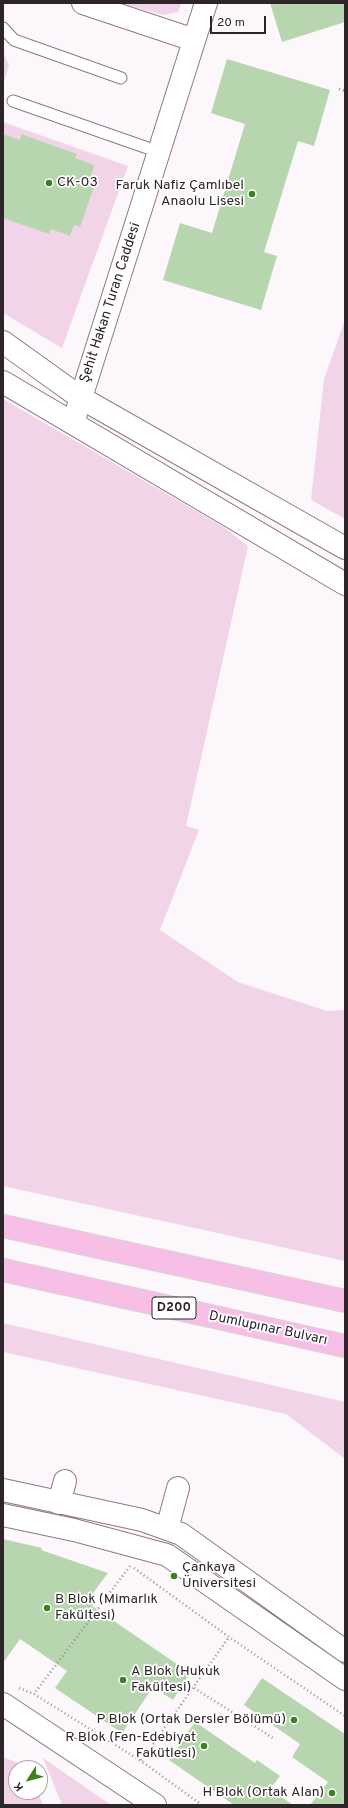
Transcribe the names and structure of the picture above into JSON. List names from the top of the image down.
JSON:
{
  "streets": {
    "highway": ["D200", "Dumlupınar Bulvarı"],
    "street": ["Şehit Hakan Turan Caddesi"]
  },
  "places": [
    "CK-03",
    "Faruk Nafiz Çamlıbel Anaolu Lisesi",
    "Çankaya Üniversitesi",
    "B Blok (Mimarlık Fakültesi)",
    "A Blok (Hukuk Fakültesi)",
    "P Blok (Ortak Dersler Bölümü)",
    "R Blok (Fen-Edebiyat Fakütlesi)",
    "H Blok (Ortak Alan)"
  ],
  "scale_bar": "20 m",
  "north": "bottom left"
}
